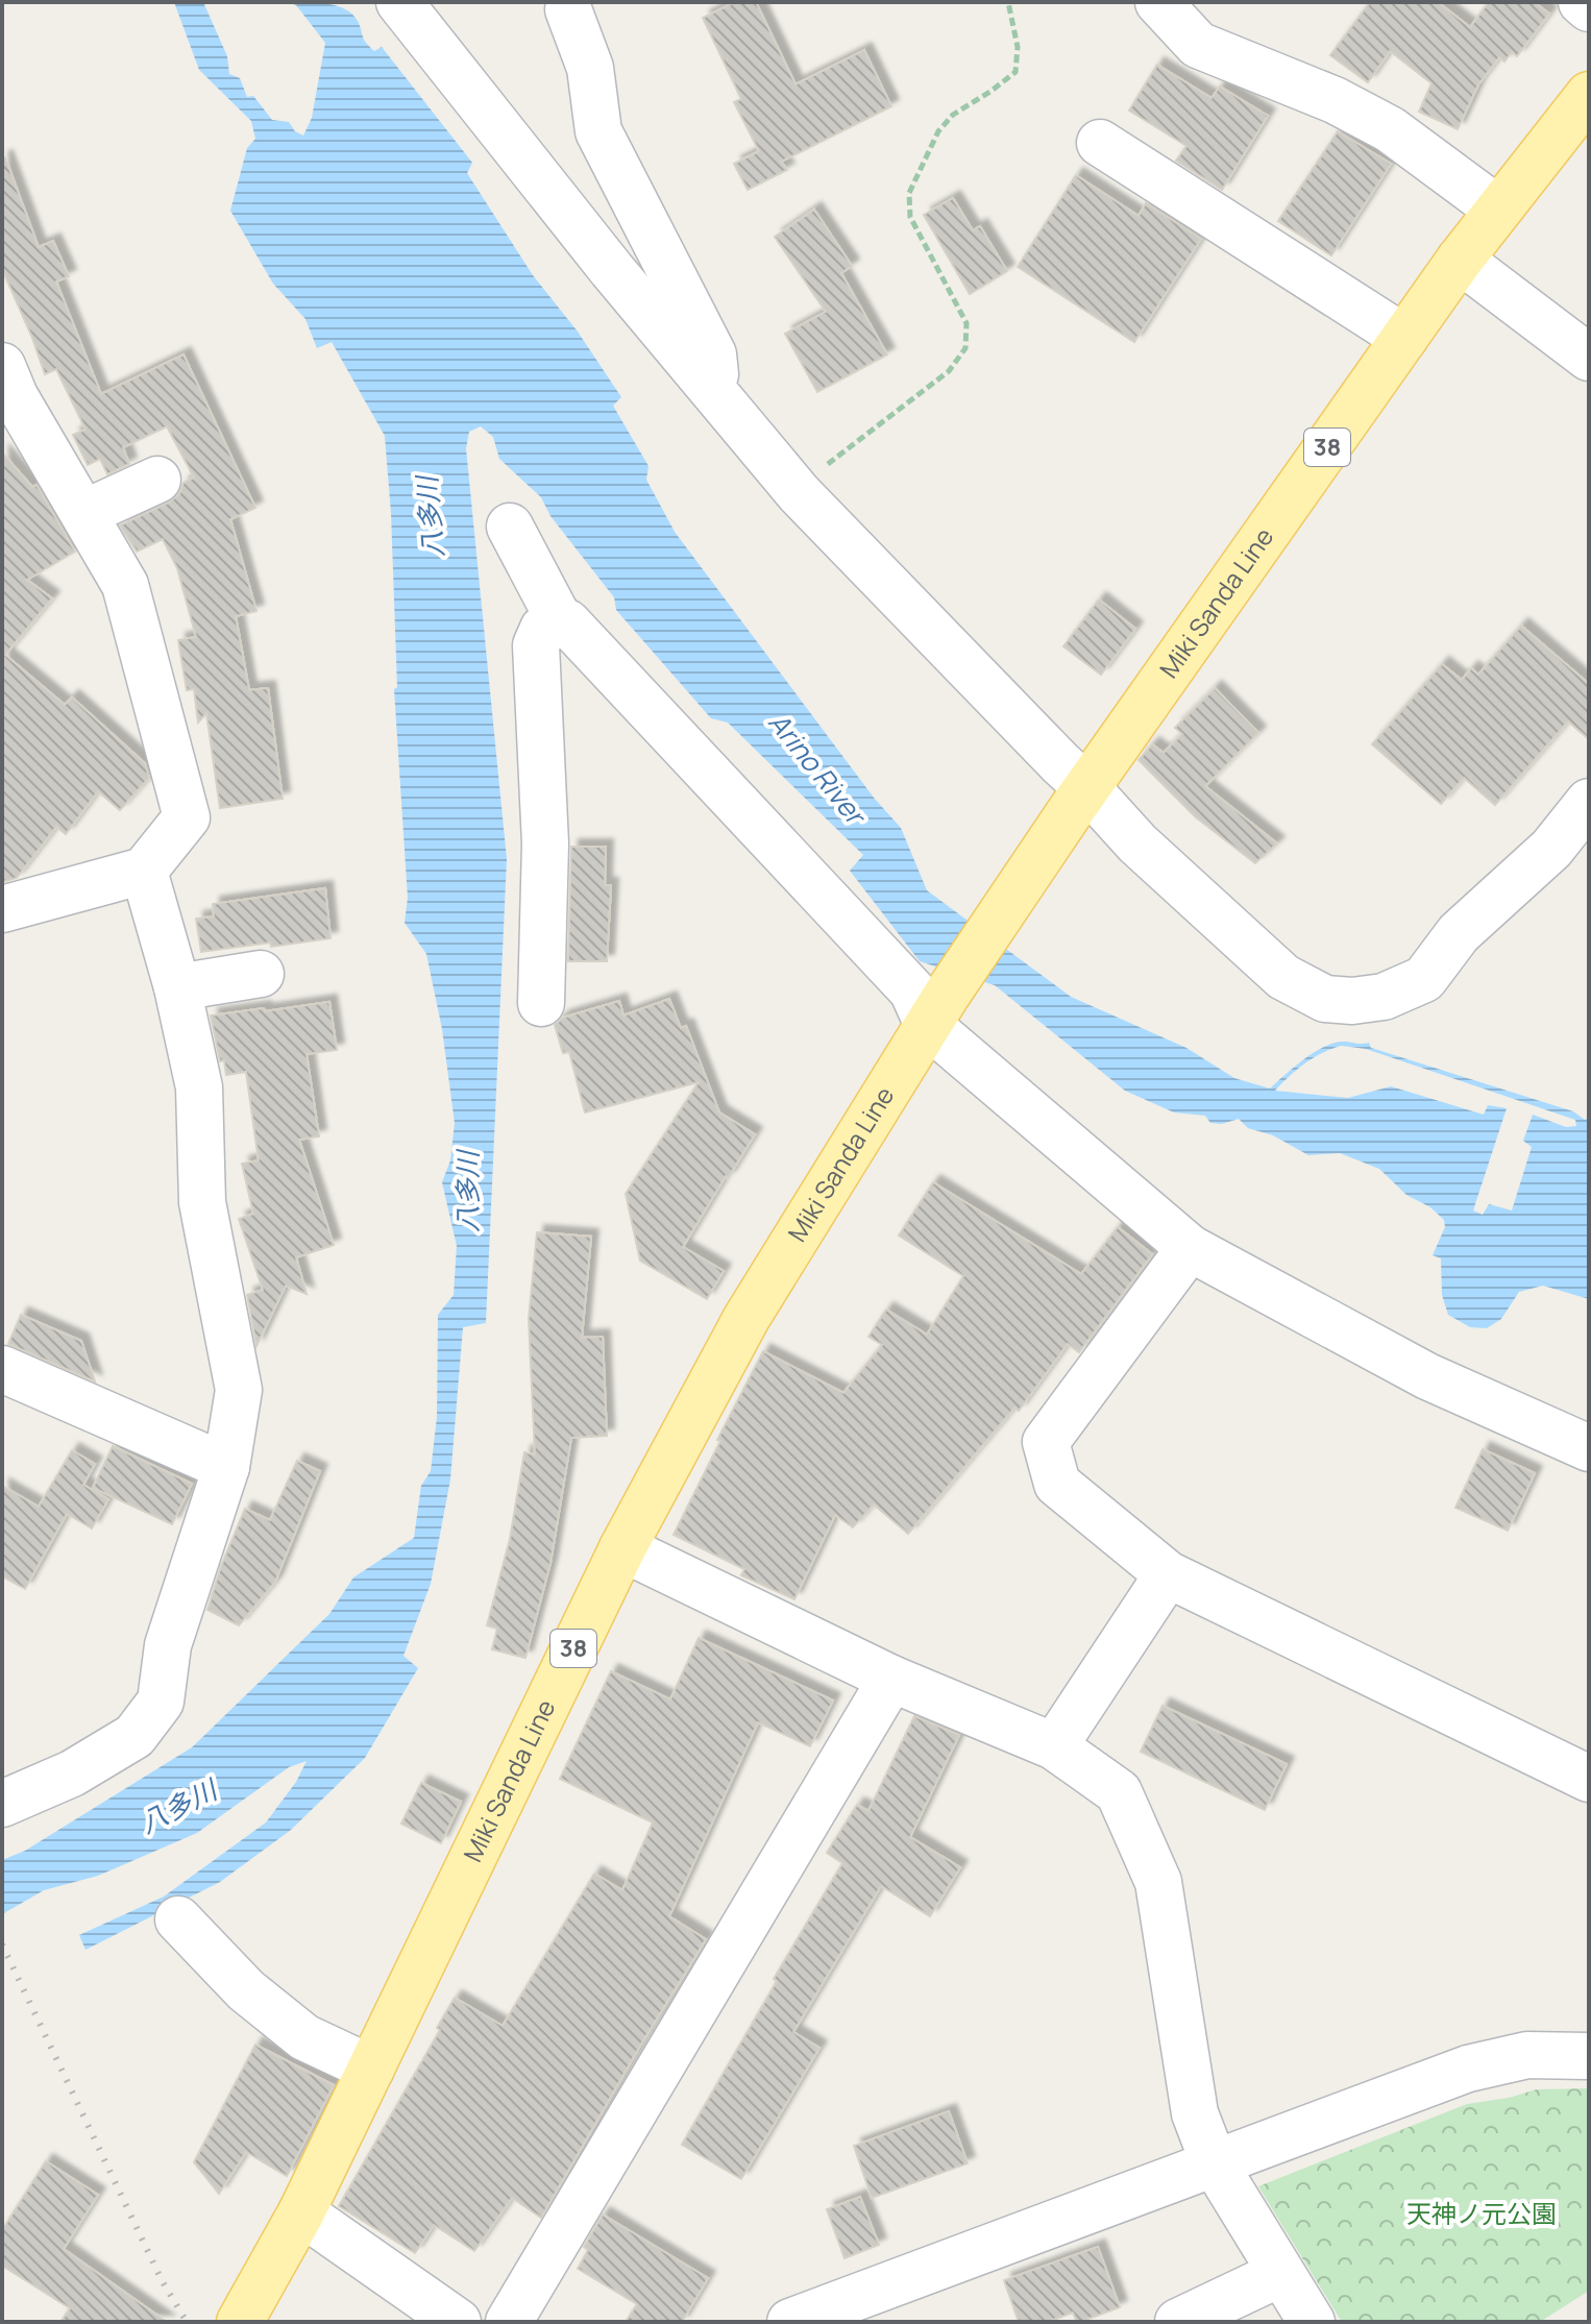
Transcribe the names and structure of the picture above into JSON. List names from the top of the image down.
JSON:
{
  "streets": {
    "main road": ["38", "Miki Sanda Line"]
  },
  "water": ["八多川", "Arino River"],
  "parks": ["天神ノ元公園"]
}
